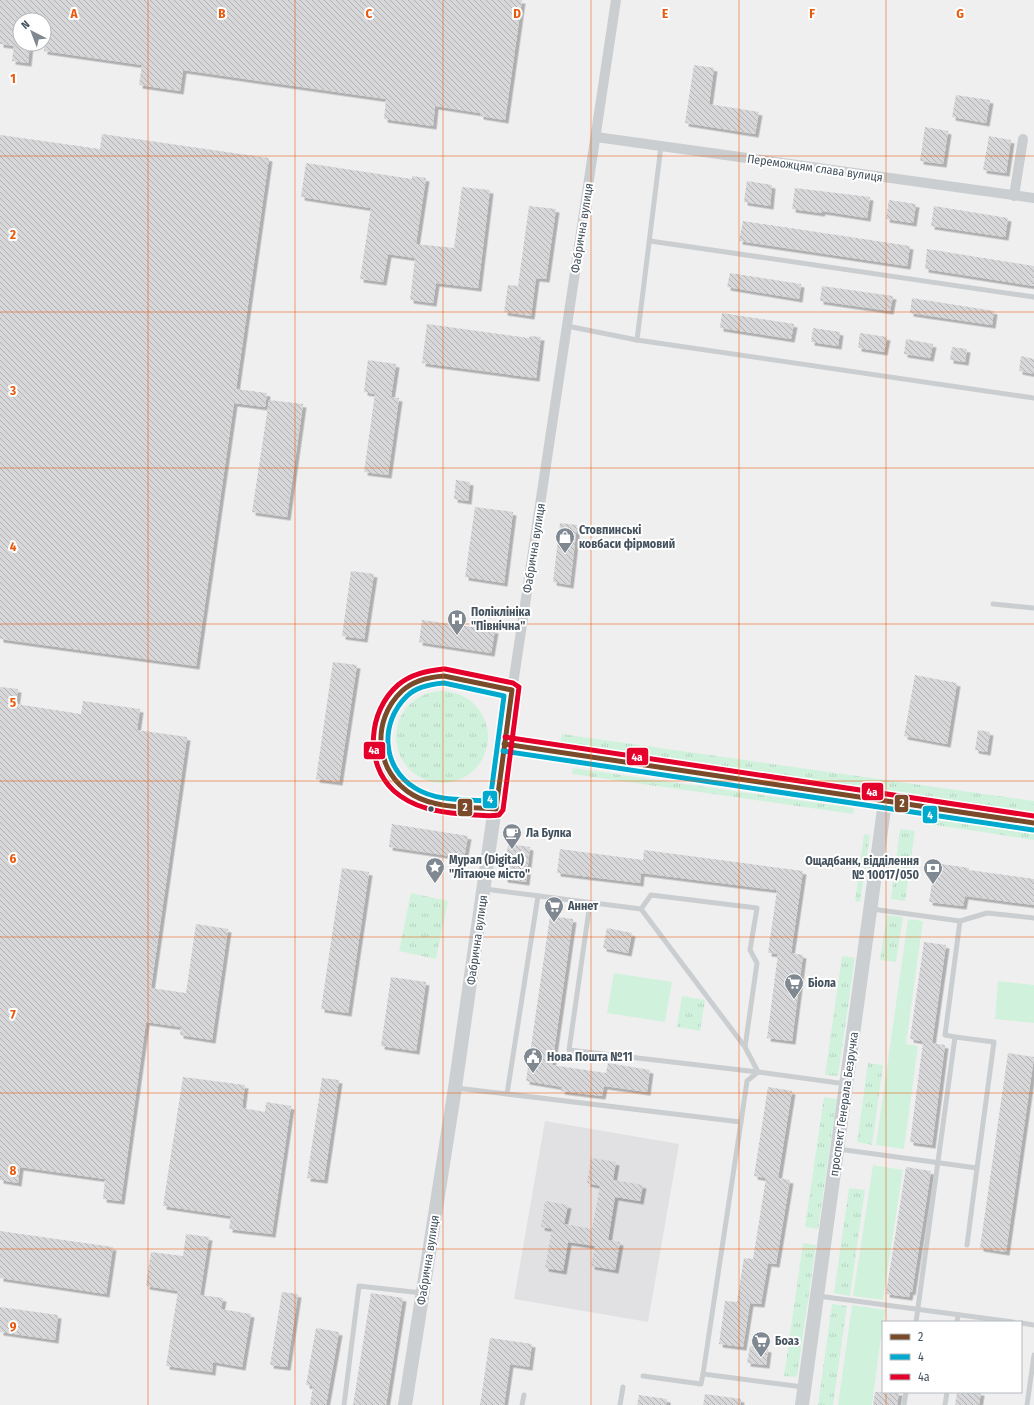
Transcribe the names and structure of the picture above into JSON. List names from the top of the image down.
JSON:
{
  "streets": {
    "street": ["Переможцям слава вулиця", "Фабрична вулиця", "проспект Генерала Безручка"]
  },
  "crossings": [
    ["Переможцям слава вулиця", "Фабрична вулиця"]
  ],
  "places": {
    "shop": ["Стовпинські ковбаси фірмовий"],
    "hospital": ["Поліклініка \"Північна\""],
    "cafe": ["Ла Булка"],
    "place": ["Мурал (Digital) \"Літаюче місто\""],
    "bank": ["Ощадбанк, відділення № 10017/050"],
    "supermarket": ["Аннет", "Біола", "Боаз"],
    "public building": ["Нова Пошта №11"]
  },
  "lines": ["transit line 4а", "transit line 2", "transit line 4"],
  "legend": ["2", "4", "4а"],
  "north": "top left",
  "grid": {
    "columns": [
      "A",
      "B",
      "C",
      "D",
      "E",
      "F",
      "G"
    ],
    "rows": [
      "1",
      "2",
      "3",
      "4",
      "5",
      "6",
      "7",
      "8",
      "9"
    ]
  }
}
